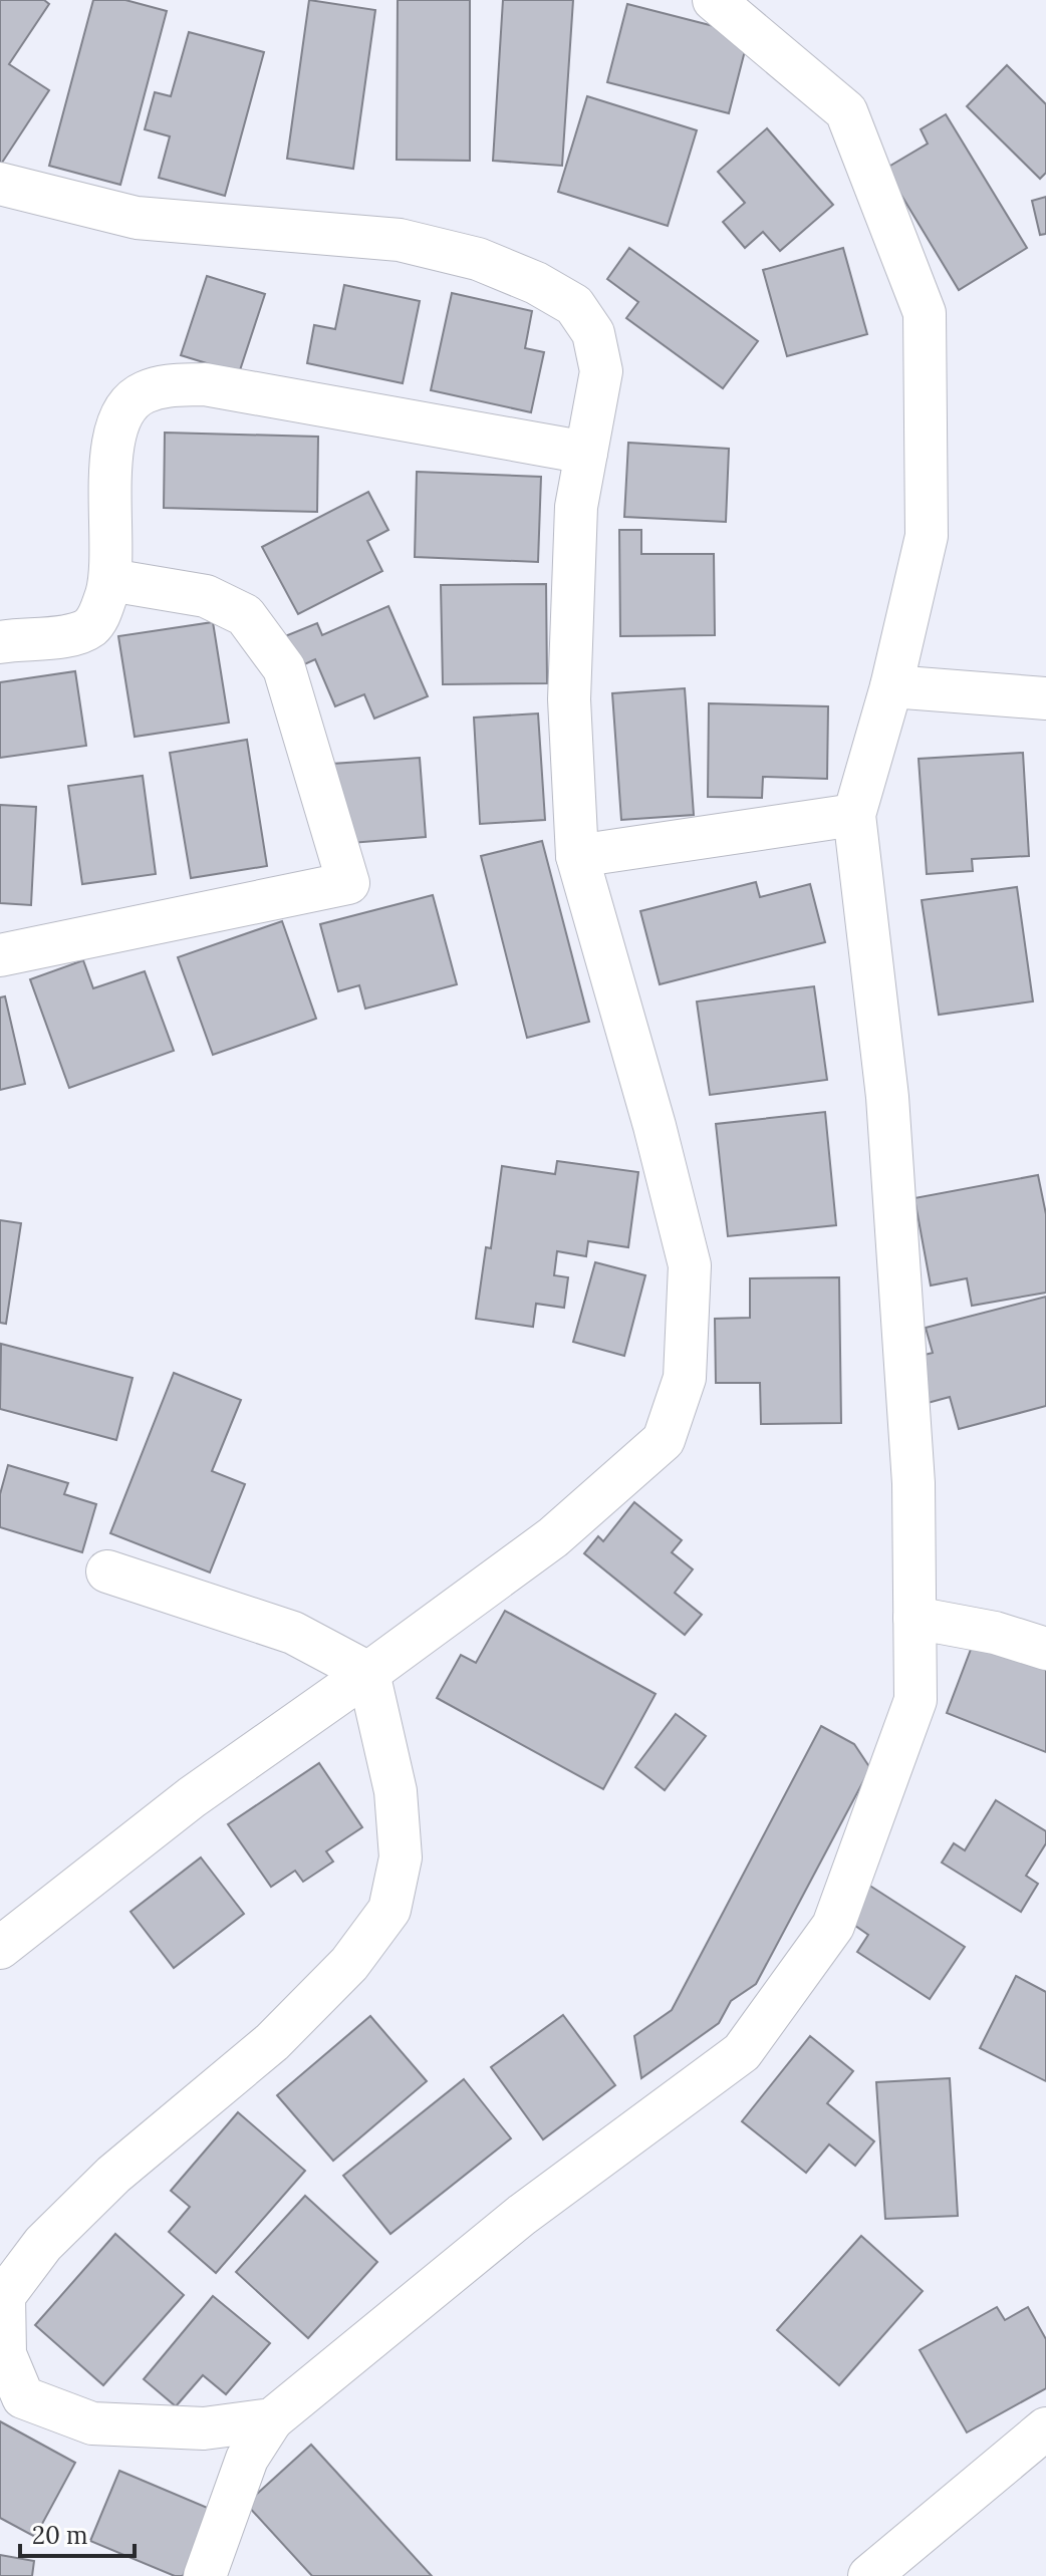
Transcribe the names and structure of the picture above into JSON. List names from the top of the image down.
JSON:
{
  "scale_bar": "20 m"
}
